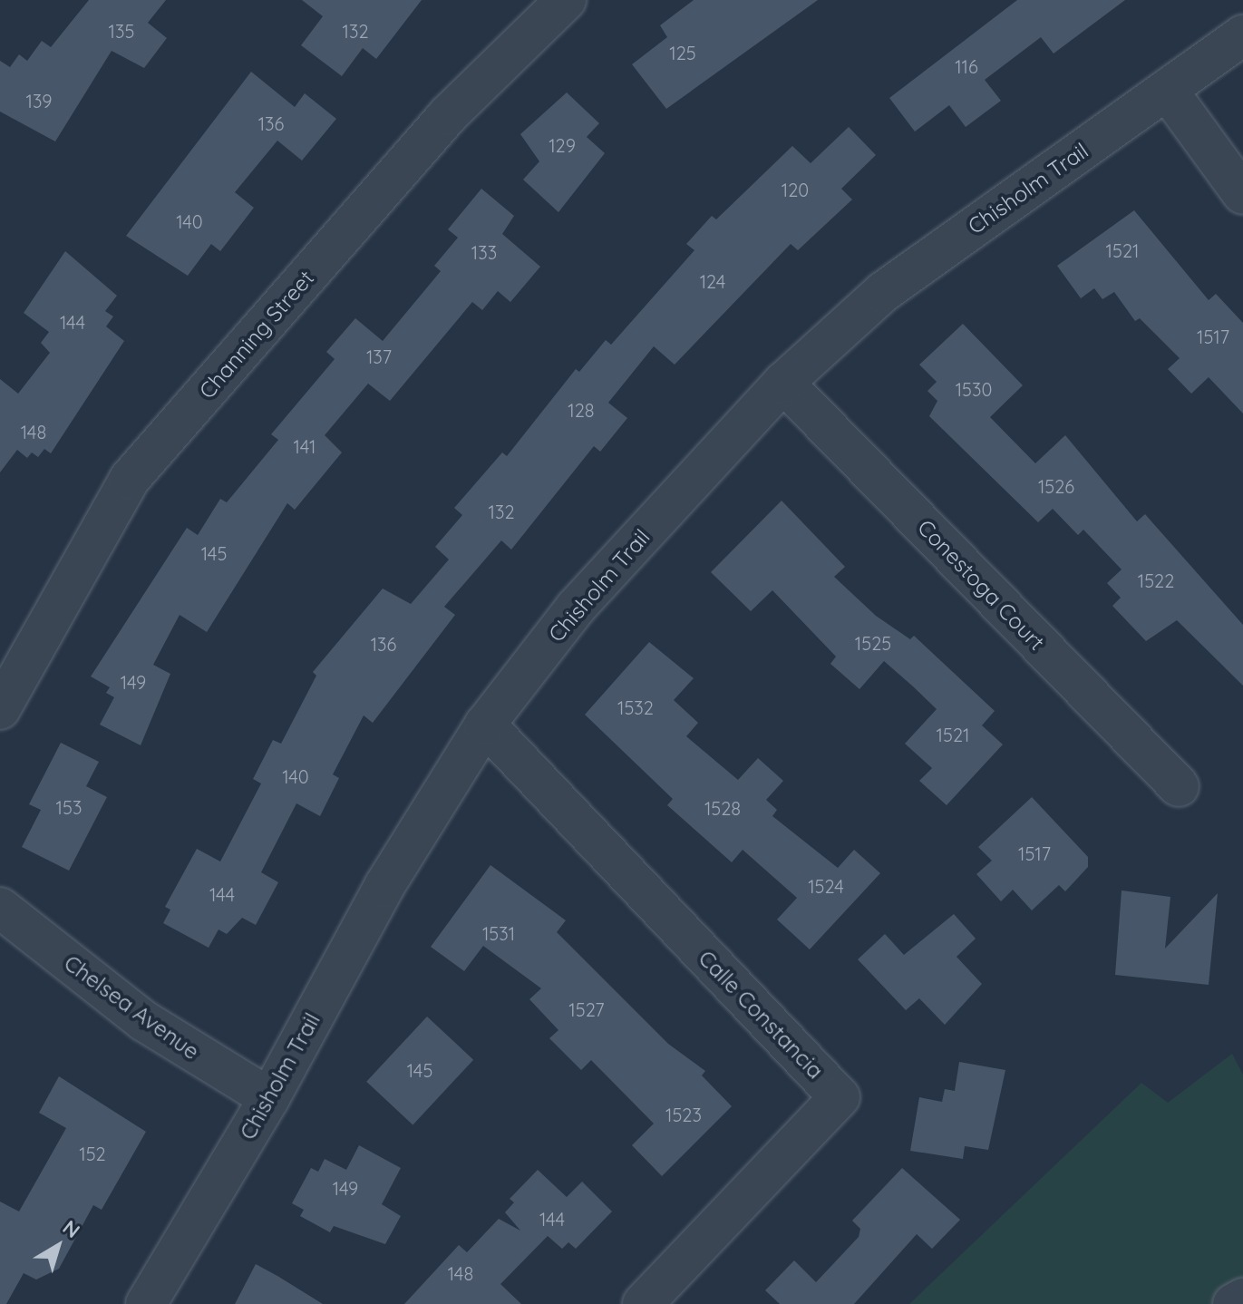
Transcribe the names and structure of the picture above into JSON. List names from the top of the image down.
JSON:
{
  "streets": {
    "street": [
      "Chisholm Trail",
      "Channing Street",
      "Conestoga Court",
      "Chelsea Avenue",
      "Calle Constancia"
    ]
  },
  "crossings": [
    ["Chisholm Trail", "Conestoga Court"],
    ["Chisholm Trail", "Chelsea Avenue"],
    ["Chisholm Trail", "Calle Constancia"]
  ],
  "house_numbers": [
    "135",
    "132",
    "125",
    "116",
    "139",
    "136",
    "129",
    "120",
    "140",
    "1521",
    "133",
    "124",
    "144",
    "1517",
    "137",
    "1530",
    "128",
    "148",
    "141",
    "1526",
    "132",
    "145",
    "1522",
    "1525",
    "136",
    "149",
    "1532",
    "1521",
    "140",
    "153",
    "1528",
    "1517",
    "1524",
    "144",
    "1531",
    "1527",
    "145",
    "1523",
    "152",
    "149",
    "144",
    "148"
  ],
  "north": "top right"
}
